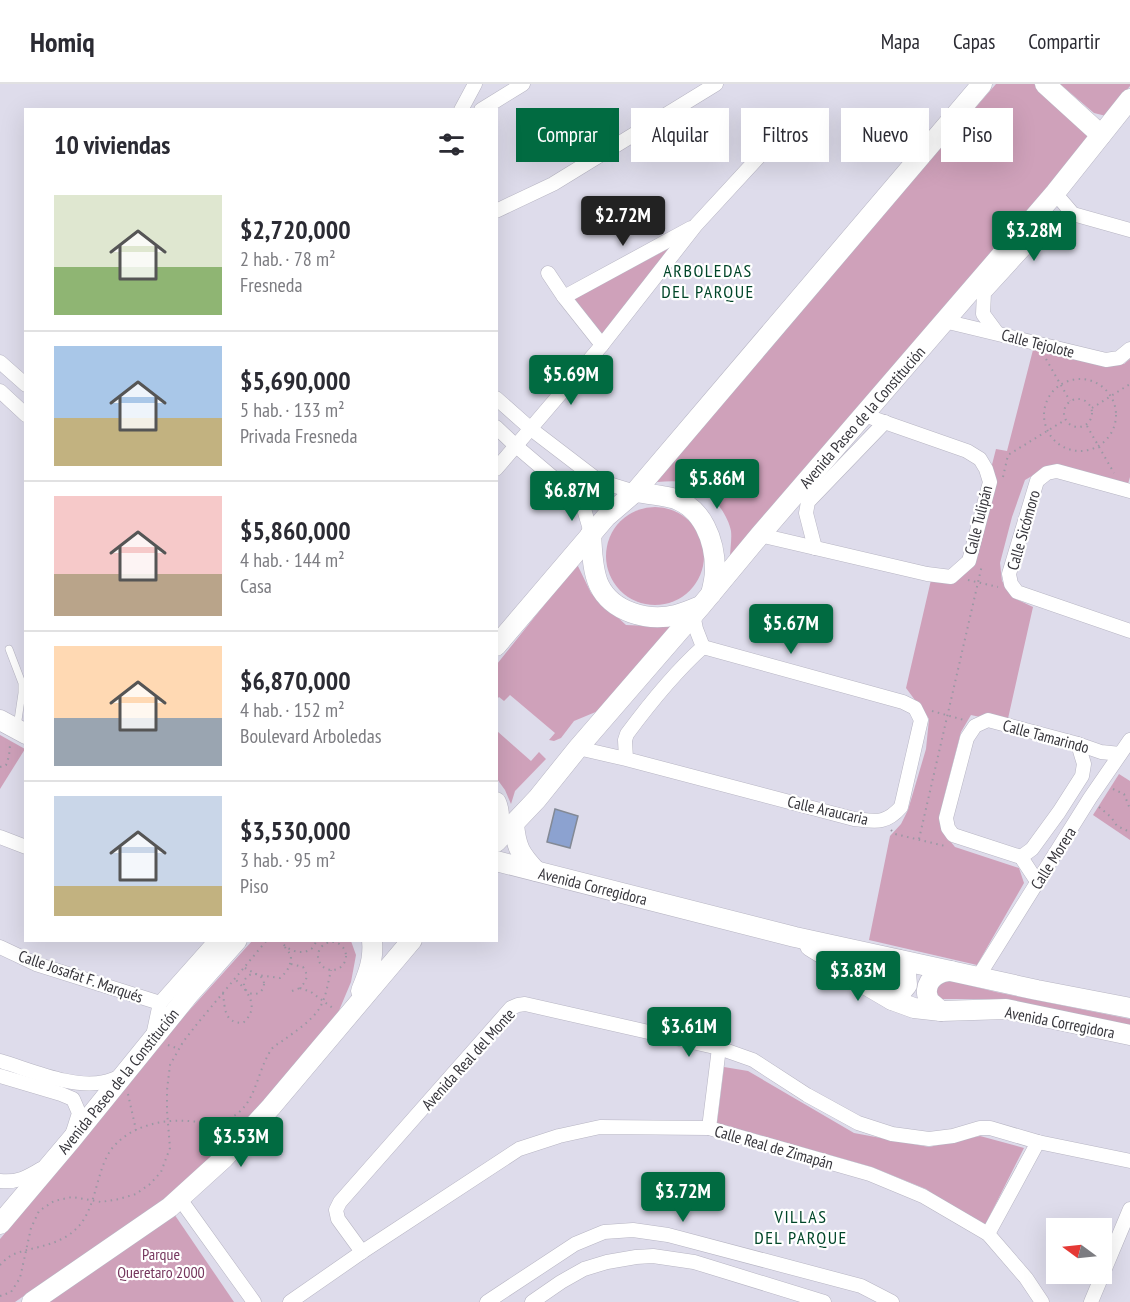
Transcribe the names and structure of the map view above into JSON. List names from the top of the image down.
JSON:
{
  "streets": {
    "street": [
      "Calle Tejolote",
      "Avenida Paseo de la Constitución",
      "Calle Tulipán",
      "Calle Sicómoro",
      "Calle Tamarindo",
      "Calle Araucaria",
      "Calle Morera",
      "Avenida Corregidora",
      "Calle Josafat F. Marqués",
      "Avenida Real del Monte",
      "Calle Real de Zimapán"
    ]
  },
  "crossings": [
    ["Calle Tejolote", "Avenida Paseo de la Constitución"],
    ["Avenida Paseo de la Constitución", "Calle Tulipán"],
    ["Avenida Paseo de la Constitución", "Calle Araucaria"],
    ["Avenida Paseo de la Constitución", "Calle Josafat F. Marqués"],
    ["Calle Tamarindo", "Calle Morera"],
    ["Calle Morera", "Avenida Corregidora"],
    ["Avenida Real del Monte", "Calle Real de Zimapán"]
  ],
  "districts": ["ARBOLEDAS DEL PARQUE", "VILLAS DEL PARQUE"],
  "parks": ["Parque Queretaro 2000"],
  "north": "left",
  "page": {
    "header": "Homiq",
    "nav": ["Mapa", "Capas", "Compartir"],
    "chip": [
      "Comprar",
      "Alquilar",
      "Filtros",
      "Nuevo",
      "Piso"
    ],
    "heading": "10 viviendas",
    "list": [
      {
        "name": "$2,720,000",
        "note": "2 hab. · 78 m² · Fresneda"
      },
      {
        "name": "$5,690,000",
        "note": "5 hab. · 133 m² · Privada Fresneda"
      },
      {
        "name": "$5,860,000",
        "note": "4 hab. · 144 m² · Casa"
      },
      {
        "name": "$6,870,000",
        "note": "4 hab. · 152 m² · Boulevard Arboledas"
      },
      {
        "name": "$3,530,000",
        "note": "3 hab. · 95 m² · Piso"
      }
    ],
    "price": [
      "$2.72M",
      "$3.28M",
      "$5.69M",
      "$5.86M",
      "$6.87M",
      "$5.67M",
      "$3.83M",
      "$3.61M",
      "$3.53M",
      "$3.72M"
    ]
  }
}
